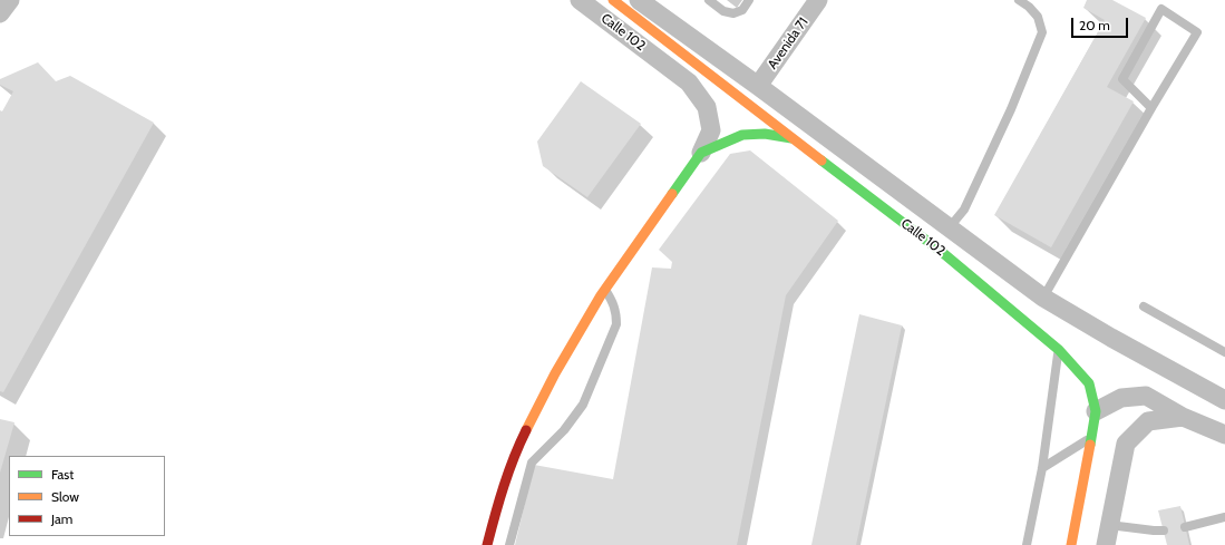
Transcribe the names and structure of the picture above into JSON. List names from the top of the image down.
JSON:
{
  "streets": {
    "street": ["Calle 102", "Avenida 71"]
  },
  "crossings": [
    ["Calle 102", "Avenida 71"]
  ],
  "legend": ["Fast", "Slow", "Jam"],
  "scale_bar": "20 m"
}
